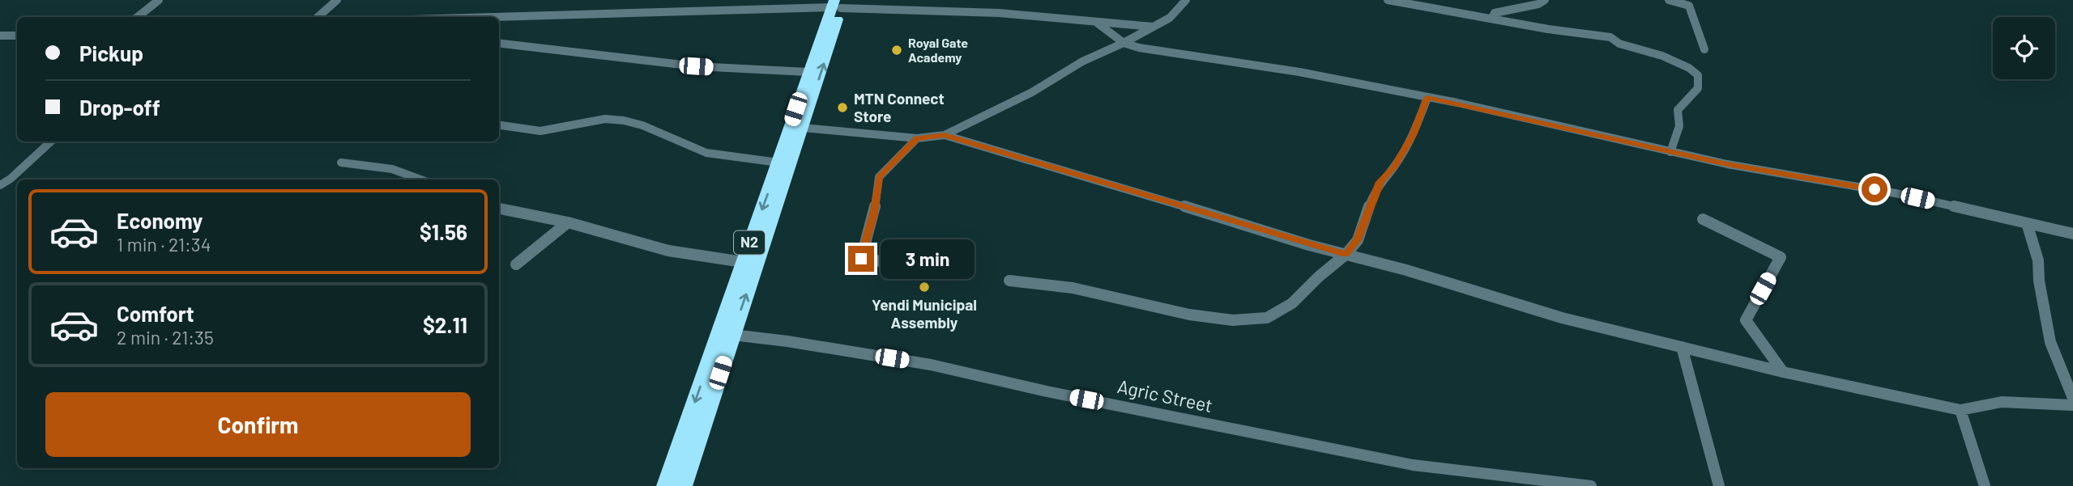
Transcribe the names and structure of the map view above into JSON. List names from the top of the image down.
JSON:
{
  "streets": {
    "highway": ["N2"],
    "street": ["Agric Street"]
  },
  "crossings": [
    ["N2", "Agric Street"]
  ],
  "places": ["Royal Gate Academy", "MTN Connect Store", "Yendi Municipal Assembly"],
  "page": {
    "banner": ["Pickup", "Drop-off"],
    "list": [
      {
        "name": "Economy",
        "note": "1 min · 21:34",
        "value": "$1.56"
      },
      {
        "name": "Comfort",
        "note": "2 min · 21:35",
        "value": "$2.11"
      }
    ],
    "bubble": "3 min",
    "buttons": "Confirm"
  }
}
